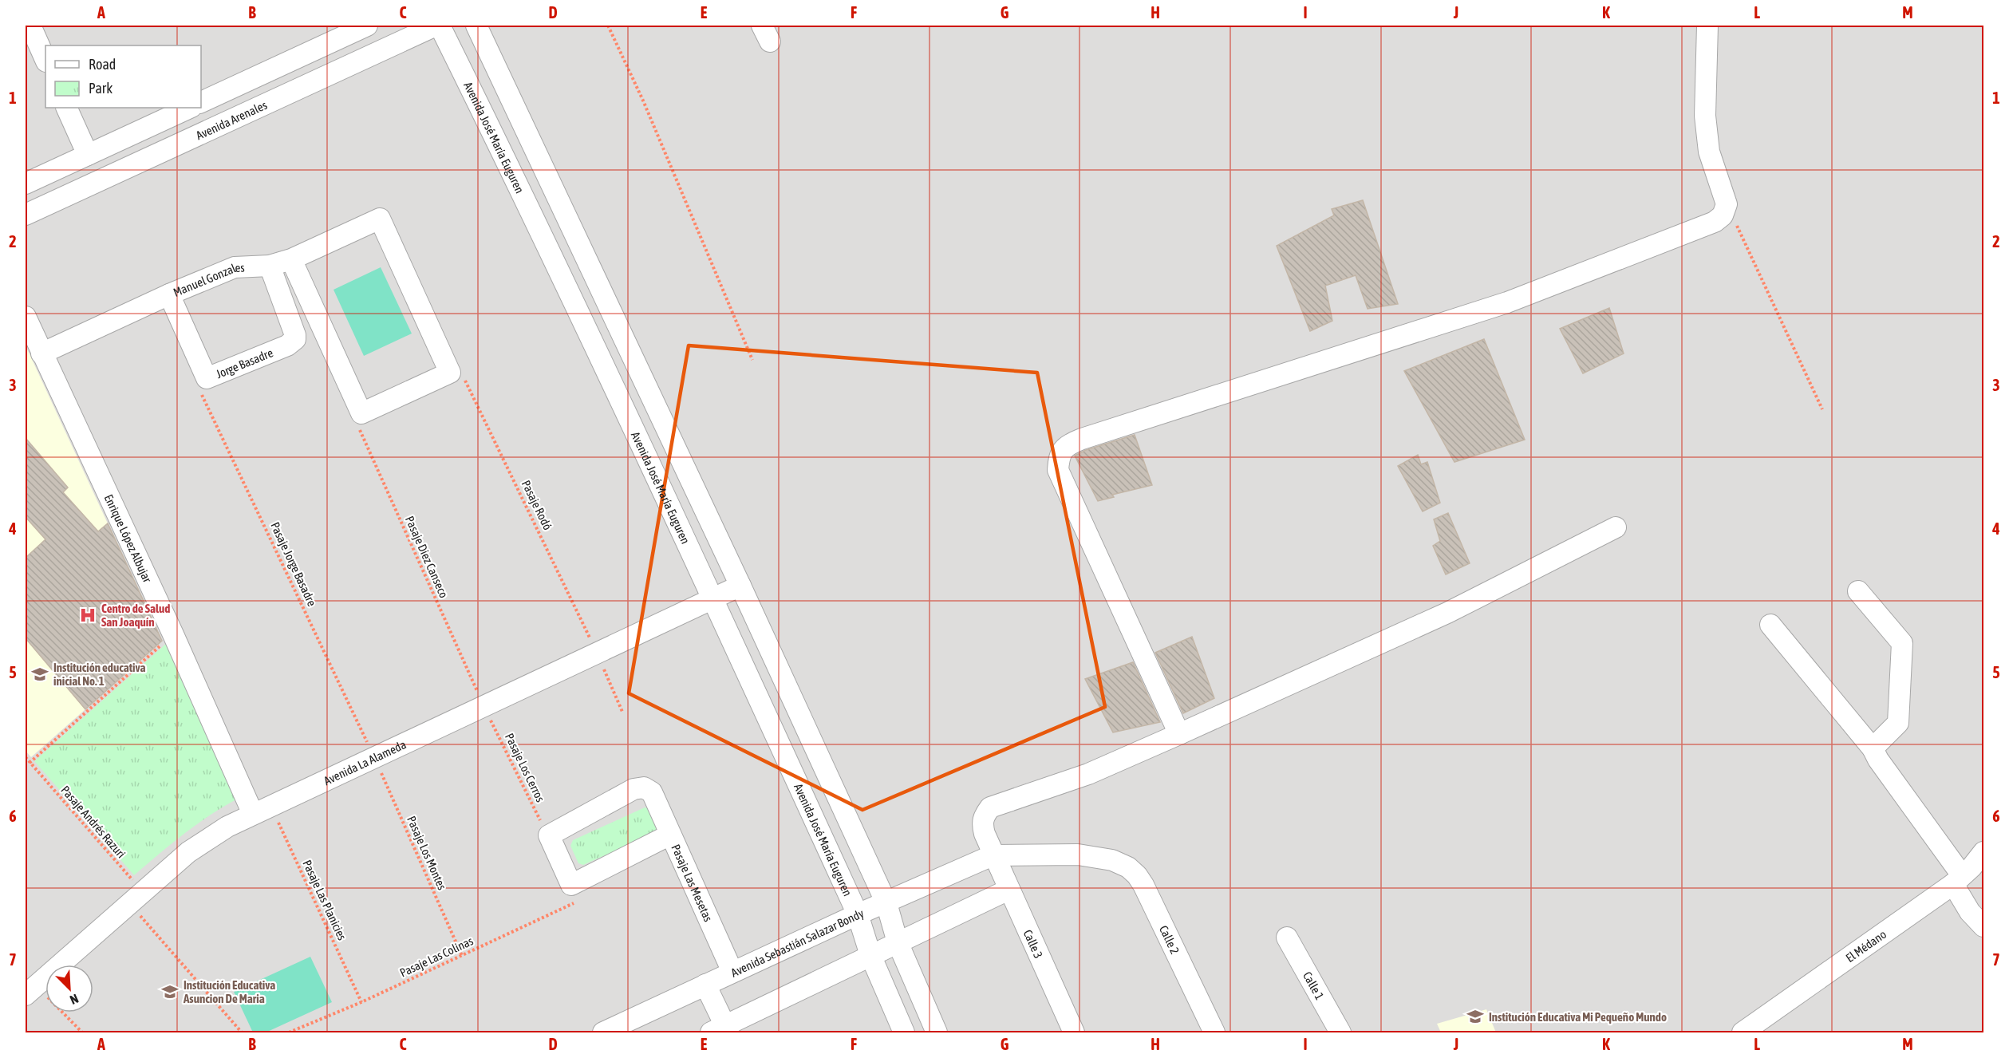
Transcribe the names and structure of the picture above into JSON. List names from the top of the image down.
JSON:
{
  "streets": {
    "street": [
      "Avenida Arenales",
      "Avenida José María Euguren",
      "Manuel Gonzales",
      "Jorge Basadre",
      "Enrique López Albujar",
      "Avenida La Alameda",
      "Pasaje Las Mesetas",
      "Calle 2",
      "Avenida Sebastián Salazar Bondy",
      "Calle 3",
      "El Médano",
      "Calle 1"
    ],
    "path": [
      "Pasaje Rodó",
      "Pasaje Diez Canseco",
      "Pasaje Jorge Basadre",
      "Pasaje Los Cerros",
      "Pasaje Andrés Razuri",
      "Pasaje Los Montes",
      "Pasaje Las Planicies",
      "Pasaje Las Colinas"
    ]
  },
  "crossings": [
    ["Avenida José María Euguren", "Avenida La Alameda"],
    ["Avenida José María Euguren", "Avenida Sebastián Salazar Bondy"],
    ["Manuel Gonzales", "Jorge Basadre"],
    ["Manuel Gonzales", "Pasaje Rodó"],
    ["Manuel Gonzales", "Enrique López Albujar"],
    ["Jorge Basadre", "Pasaje Jorge Basadre"],
    ["Pasaje Rodó", "Avenida La Alameda"],
    ["Enrique López Albujar", "Avenida La Alameda"],
    ["Enrique López Albujar", "Pasaje Las Planicies"],
    ["Pasaje Diez Canseco", "Avenida La Alameda"],
    ["Pasaje Diez Canseco", "Pasaje Los Cerros"],
    ["Pasaje Jorge Basadre", "Avenida La Alameda"],
    ["Pasaje Jorge Basadre", "Pasaje Los Montes"],
    ["Avenida La Alameda", "Pasaje Los Cerros"],
    ["Avenida La Alameda", "Pasaje Andrés Razuri"],
    ["Avenida La Alameda", "Pasaje Los Montes"],
    ["Avenida La Alameda", "Pasaje Las Planicies"],
    ["Pasaje Los Cerros", "Pasaje Las Mesetas"],
    ["Pasaje Los Montes", "Pasaje Las Colinas"],
    ["Pasaje Las Mesetas", "Avenida Sebastián Salazar Bondy"],
    ["Pasaje Las Planicies", "Pasaje Las Colinas"],
    ["Calle 2", "Avenida Sebastián Salazar Bondy"],
    ["Calle 2", "Calle 3"],
    ["Avenida Sebastián Salazar Bondy", "Calle 3"]
  ],
  "places": {
    "hospital": ["Centro de Salud San Joaquín"],
    "school or university": ["Institución educativa inicial No. 1", "Institución Educativa Asuncion De Maria", "Institución Educativa Mi Pequeño Mundo"]
  },
  "legend": ["Road", "Park"],
  "north": "bottom right",
  "grid": {
    "columns": [
      "A",
      "B",
      "C",
      "D",
      "E",
      "F",
      "G",
      "H",
      "I",
      "J",
      "K",
      "L",
      "M"
    ],
    "rows": [
      "1",
      "2",
      "3",
      "4",
      "5",
      "6",
      "7"
    ]
  }
}
